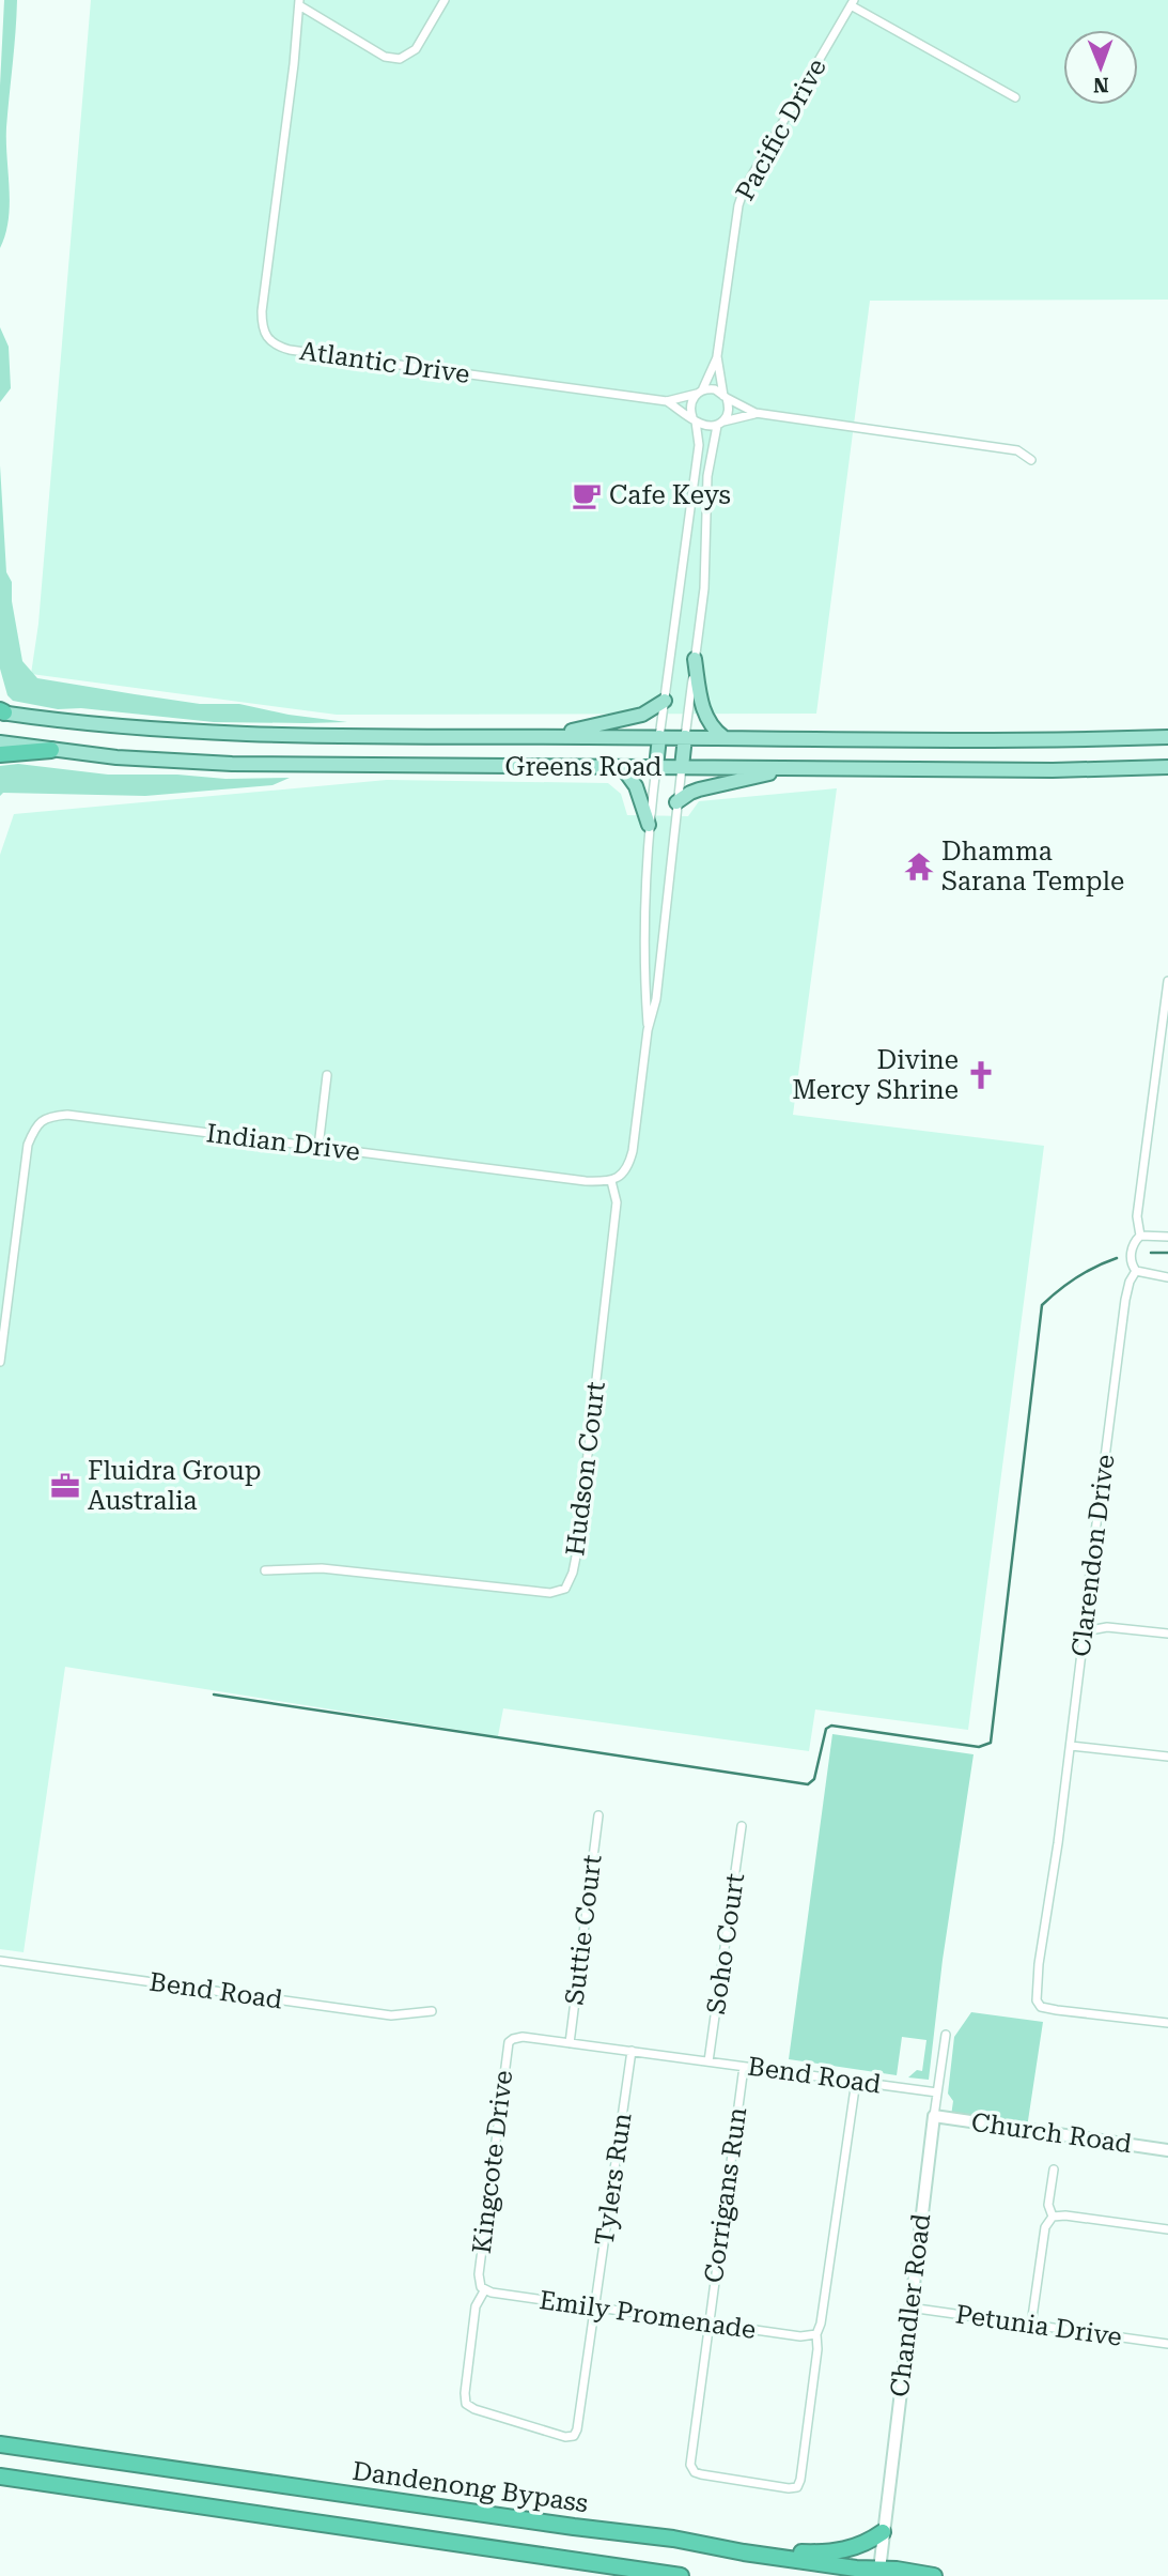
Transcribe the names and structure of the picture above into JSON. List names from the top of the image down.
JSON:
{
  "streets": {
    "highway": ["Dandenong Bypass"],
    "main road": ["Greens Road", "Church Road", "Chandler Road"],
    "street": [
      "Pacific Drive",
      "Atlantic Drive",
      "Indian Drive",
      "Hudson Court",
      "Clarendon Drive",
      "Suttie Court",
      "Soho Court",
      "Bend Road",
      "Kingcote Drive",
      "Tylers Run",
      "Corrigans Run",
      "Emily Promenade",
      "Petunia Drive"
    ]
  },
  "crossings": [
    ["Pacific Drive", "Atlantic Drive"],
    ["Indian Drive", "Hudson Court"],
    ["Suttie Court", "Bend Road"],
    ["Soho Court", "Bend Road"],
    ["Bend Road", "Kingcote Drive"],
    ["Bend Road", "Tylers Run"],
    ["Bend Road", "Corrigans Run"],
    ["Bend Road", "Chandler Road"],
    ["Church Road", "Chandler Road"],
    ["Kingcote Drive", "Tylers Run"],
    ["Kingcote Drive", "Emily Promenade"],
    ["Tylers Run", "Emily Promenade"],
    ["Corrigans Run", "Emily Promenade"],
    ["Chandler Road", "Petunia Drive"],
    ["Chandler Road", "Dandenong Bypass"]
  ],
  "places": {
    "cafe": ["Cafe Keys"],
    "temple": ["Dhamma Sarana Temple"],
    "church": ["Divine Mercy Shrine"],
    "office": ["Fluidra Group Australia"]
  },
  "north": "bottom"
}
